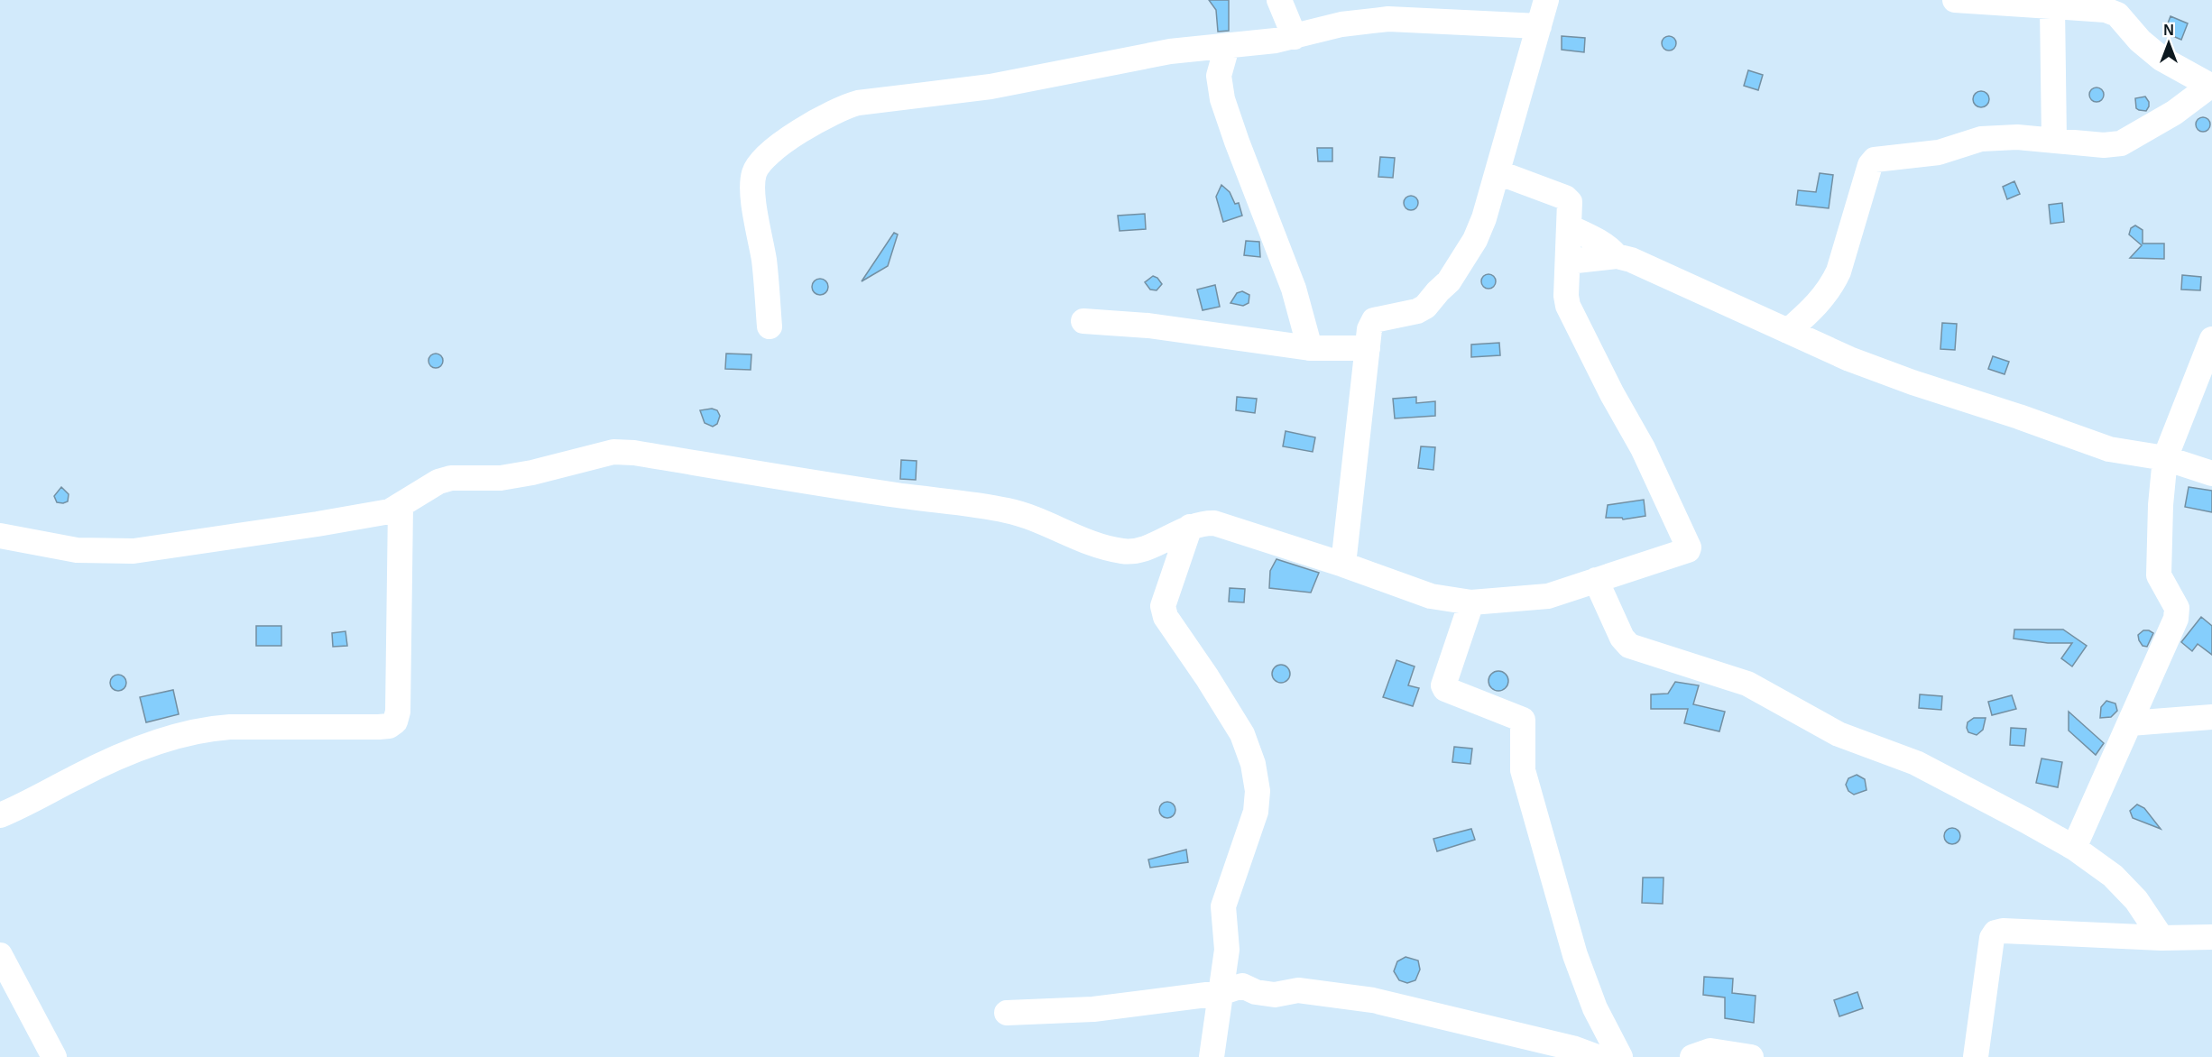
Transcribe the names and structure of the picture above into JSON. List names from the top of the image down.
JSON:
{
  "north": "top"
}
